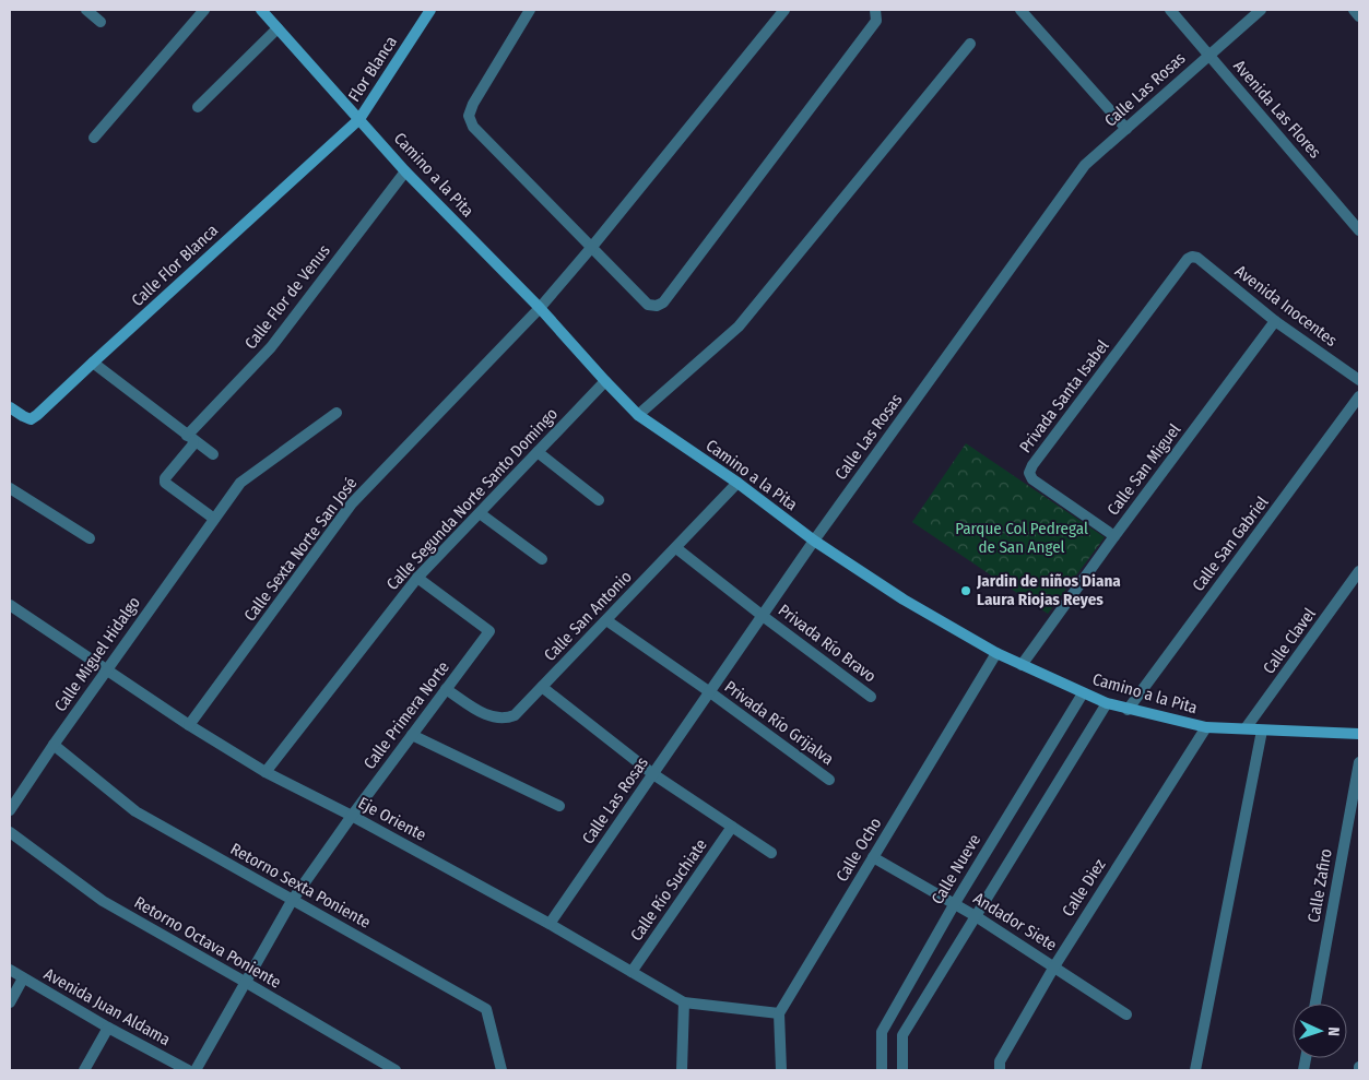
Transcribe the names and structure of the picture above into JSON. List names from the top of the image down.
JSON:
{
  "streets": {
    "street": [
      "Flor Blanca",
      "Calle Las Rosas",
      "Avenida Las Flores",
      "Camino a la Pita",
      "Calle Flor Blanca",
      "Calle Flor de Venus",
      "Avenida Inocentes",
      "Privada Santa Isabel",
      "Calle San Miguel",
      "Calle Segunda Norte Santo Domingo",
      "Calle San Gabriel",
      "Calle Sexta Norte San José",
      "Calle San Antonio",
      "Calle Clavel",
      "Privada Río Bravo",
      "Calle Miguel Hidalgo",
      "Calle Primera Norte",
      "Privada Río Grijalva",
      "Eje Oriente",
      "Calle Ocho",
      "Calle Nueve",
      "Retorno Sexta Poniente",
      "Calle Zafiro",
      "Calle Diez",
      "Calle Río Suchiate",
      "Andador Siete",
      "Retorno Octava Poniente",
      "Avenida Juan Aldama"
    ]
  },
  "crossings": [
    ["Flor Blanca", "Camino a la Pita"],
    ["Flor Blanca", "Calle Flor Blanca"],
    ["Calle Las Rosas", "Avenida Las Flores"],
    ["Calle Las Rosas", "Camino a la Pita"],
    ["Calle Las Rosas", "Privada Río Bravo"],
    ["Calle Las Rosas", "Privada Río Grijalva"],
    ["Calle Las Rosas", "Eje Oriente"],
    ["Camino a la Pita", "Calle Flor Blanca"],
    ["Camino a la Pita", "Calle Flor de Venus"],
    ["Camino a la Pita", "Calle San Miguel"],
    ["Camino a la Pita", "Calle Segunda Norte Santo Domingo"],
    ["Camino a la Pita", "Calle San Gabriel"],
    ["Camino a la Pita", "Calle Sexta Norte San José"],
    ["Camino a la Pita", "Calle San Antonio"],
    ["Camino a la Pita", "Calle Clavel"],
    ["Camino a la Pita", "Calle Ocho"],
    ["Camino a la Pita", "Calle Nueve"],
    ["Camino a la Pita", "Calle Diez"],
    ["Calle Flor de Venus", "Calle Miguel Hidalgo"],
    ["Avenida Inocentes", "Privada Santa Isabel"],
    ["Avenida Inocentes", "Calle San Miguel"],
    ["Privada Santa Isabel", "Calle San Miguel"],
    ["Calle Segunda Norte Santo Domingo", "Calle Primera Norte"],
    ["Calle Segunda Norte Santo Domingo", "Eje Oriente"],
    ["Calle Sexta Norte San José", "Eje Oriente"],
    ["Calle San Antonio", "Privada Río Bravo"],
    ["Calle San Antonio", "Calle Primera Norte"],
    ["Calle San Antonio", "Privada Río Grijalva"],
    ["Calle Miguel Hidalgo", "Eje Oriente"],
    ["Calle Miguel Hidalgo", "Retorno Sexta Poniente"],
    ["Calle Primera Norte", "Eje Oriente"],
    ["Calle Primera Norte", "Retorno Sexta Poniente"],
    ["Calle Primera Norte", "Retorno Octava Poniente"],
    ["Eje Oriente", "Calle Ocho"],
    ["Eje Oriente", "Calle Río Suchiate"],
    ["Calle Ocho", "Andador Siete"],
    ["Calle Nueve", "Andador Siete"],
    ["Calle Diez", "Andador Siete"]
  ],
  "parks": ["Parque Col Pedregal de San Angel"],
  "places": ["Jardin de niños Diana Laura Riojas Reyes"],
  "north": "right"
}
